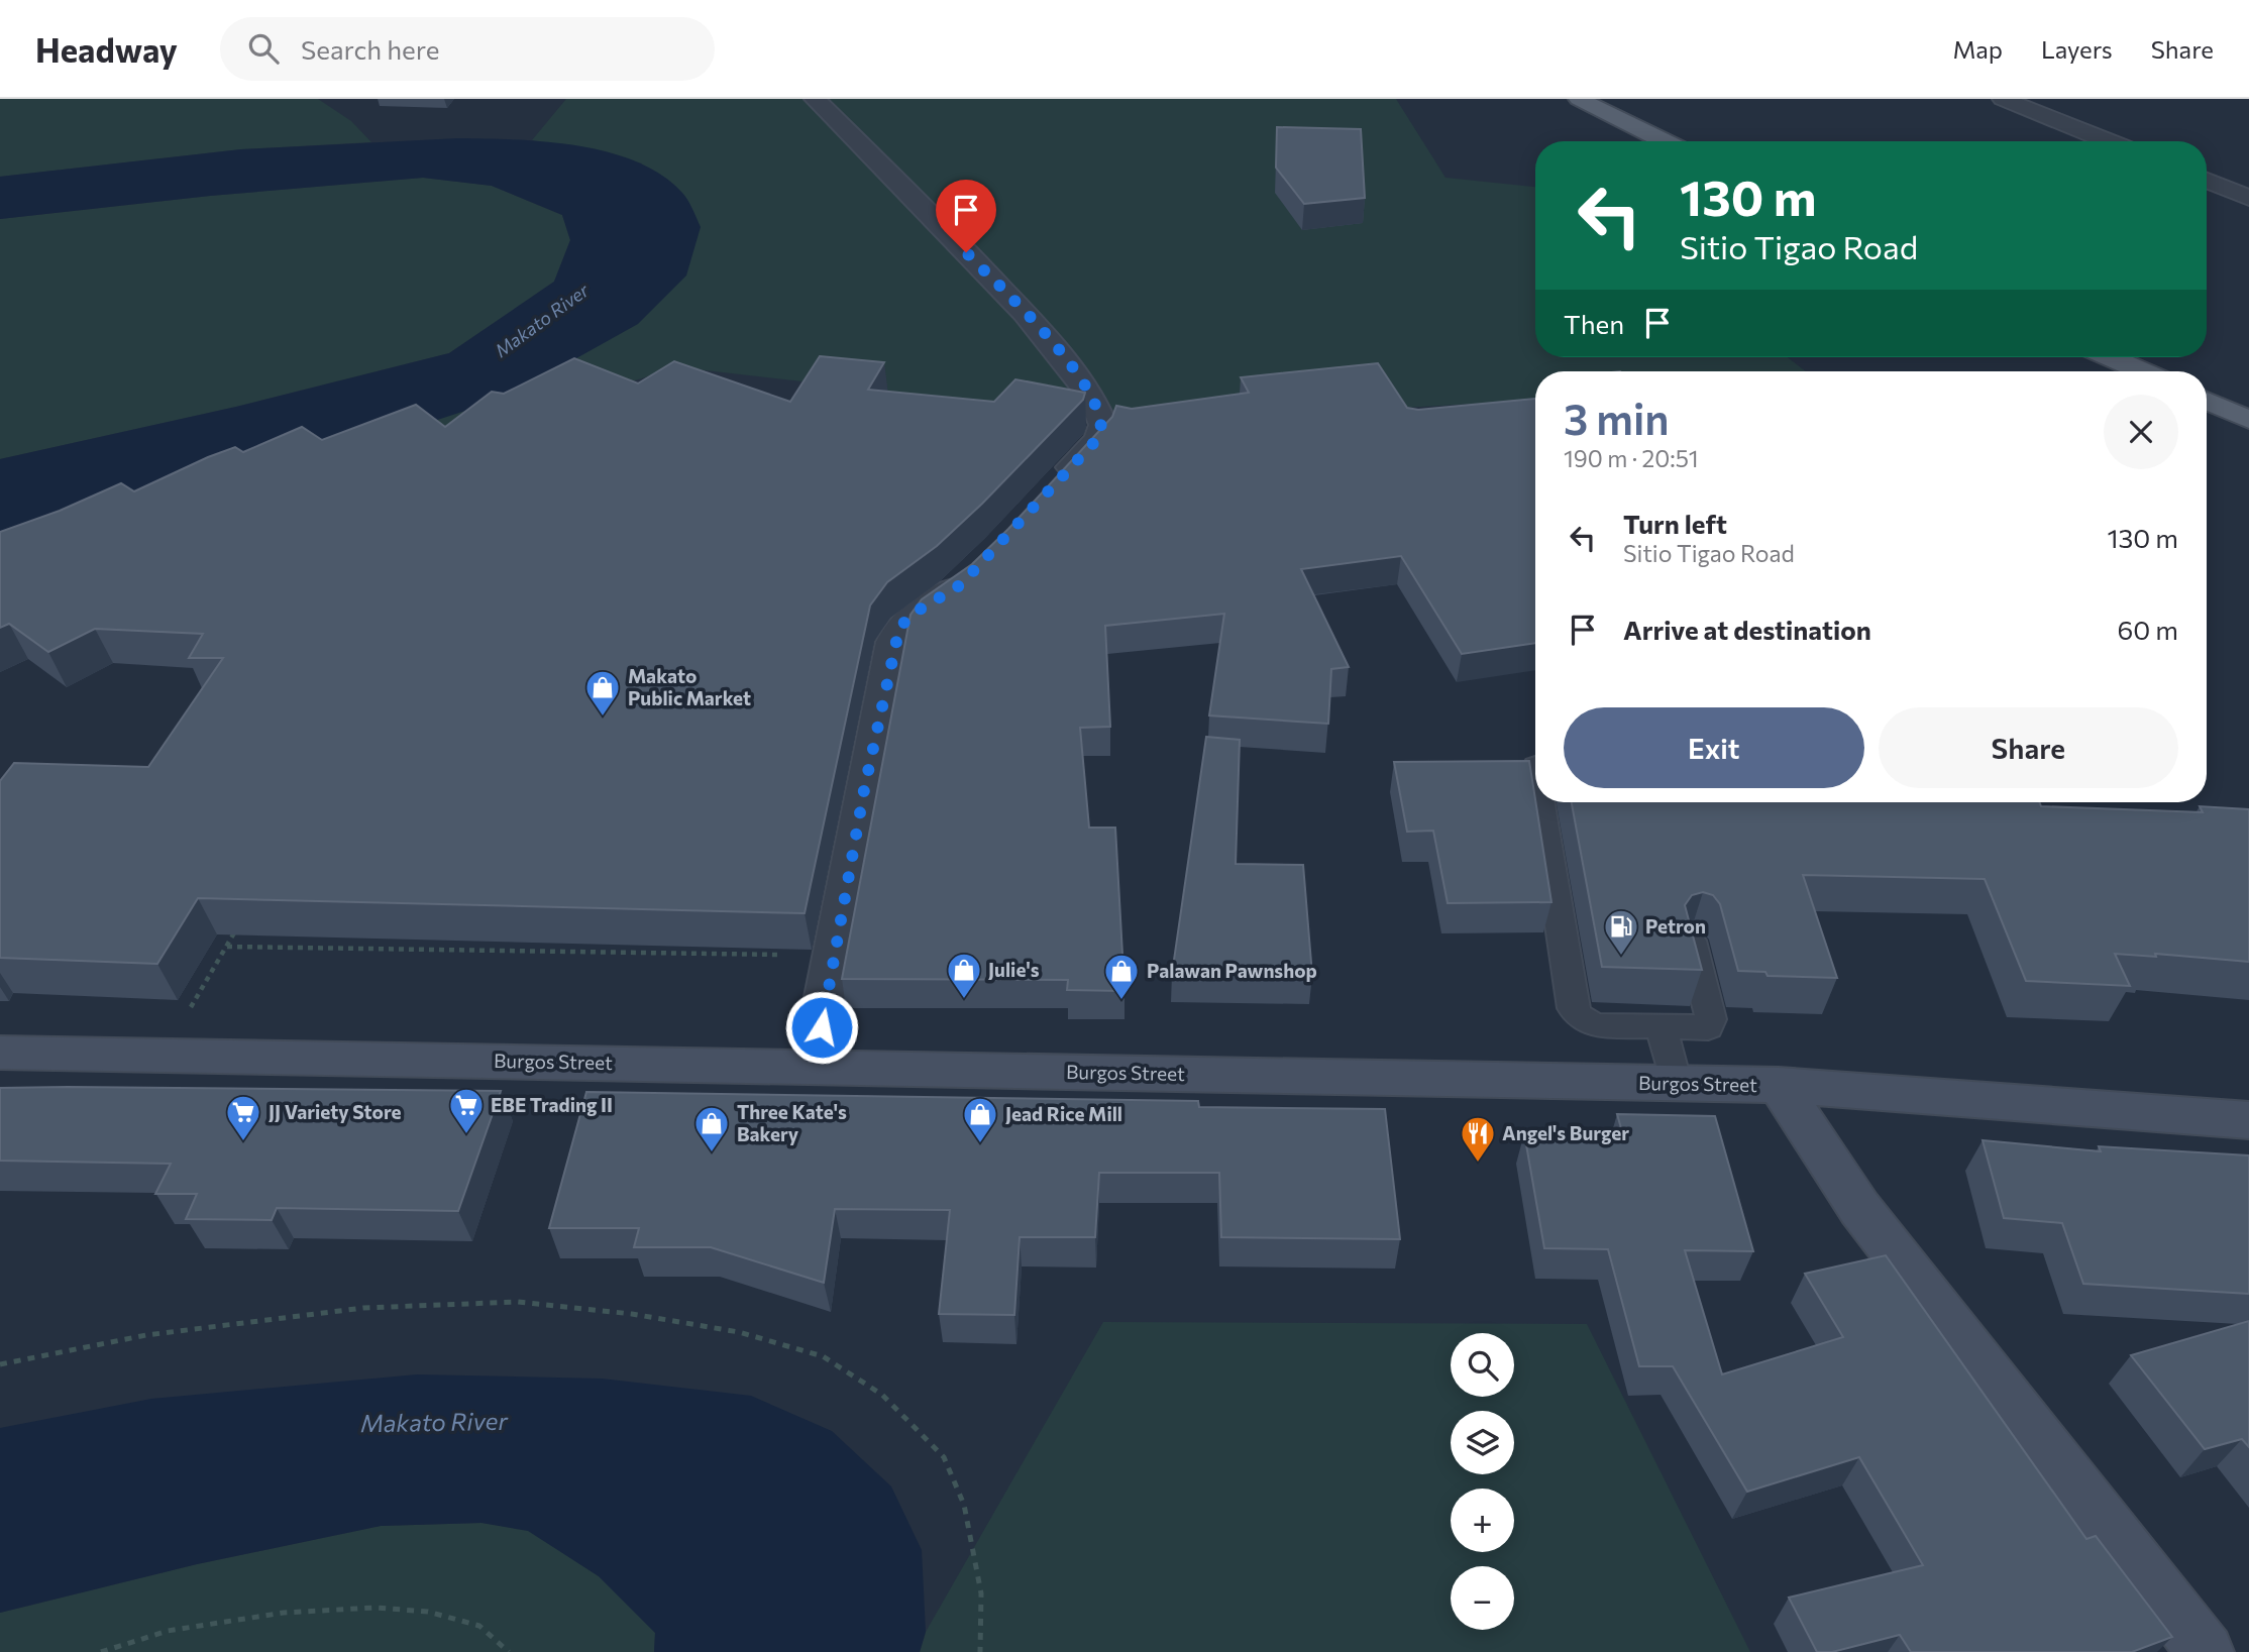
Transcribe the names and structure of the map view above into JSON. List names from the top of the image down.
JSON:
{
  "streets": {
    "main road": ["Burgos Street"]
  },
  "water": ["Makato River"],
  "places": {
    "shop": [
      "Makato Public Market",
      "Julie's",
      "Palawan Pawnshop",
      "Jead Rice Mill",
      "Three Kate's Bakery"
    ],
    "fuel station": ["Petron"],
    "supermarket": ["EBE Trading II", "JJ Variety Store"],
    "restaurant": ["Angel's Burger"]
  },
  "page": {
    "header": "Headway",
    "search": "Search here",
    "nav": ["Map", "Layers", "Share"],
    "turn": ["130 m", "Sitio Tigao Road"],
    "then": "Then",
    "heading": ["3 min", "190 m · 20:51"],
    "list": [
      {
        "name": "Turn left",
        "note": "Sitio Tigao Road",
        "value": "130 m"
      },
      {
        "name": "Arrive at destination",
        "value": "60 m"
      }
    ],
    "buttons": ["Exit", "Share"],
    "map_buttons": ["+", "−"]
  }
}
